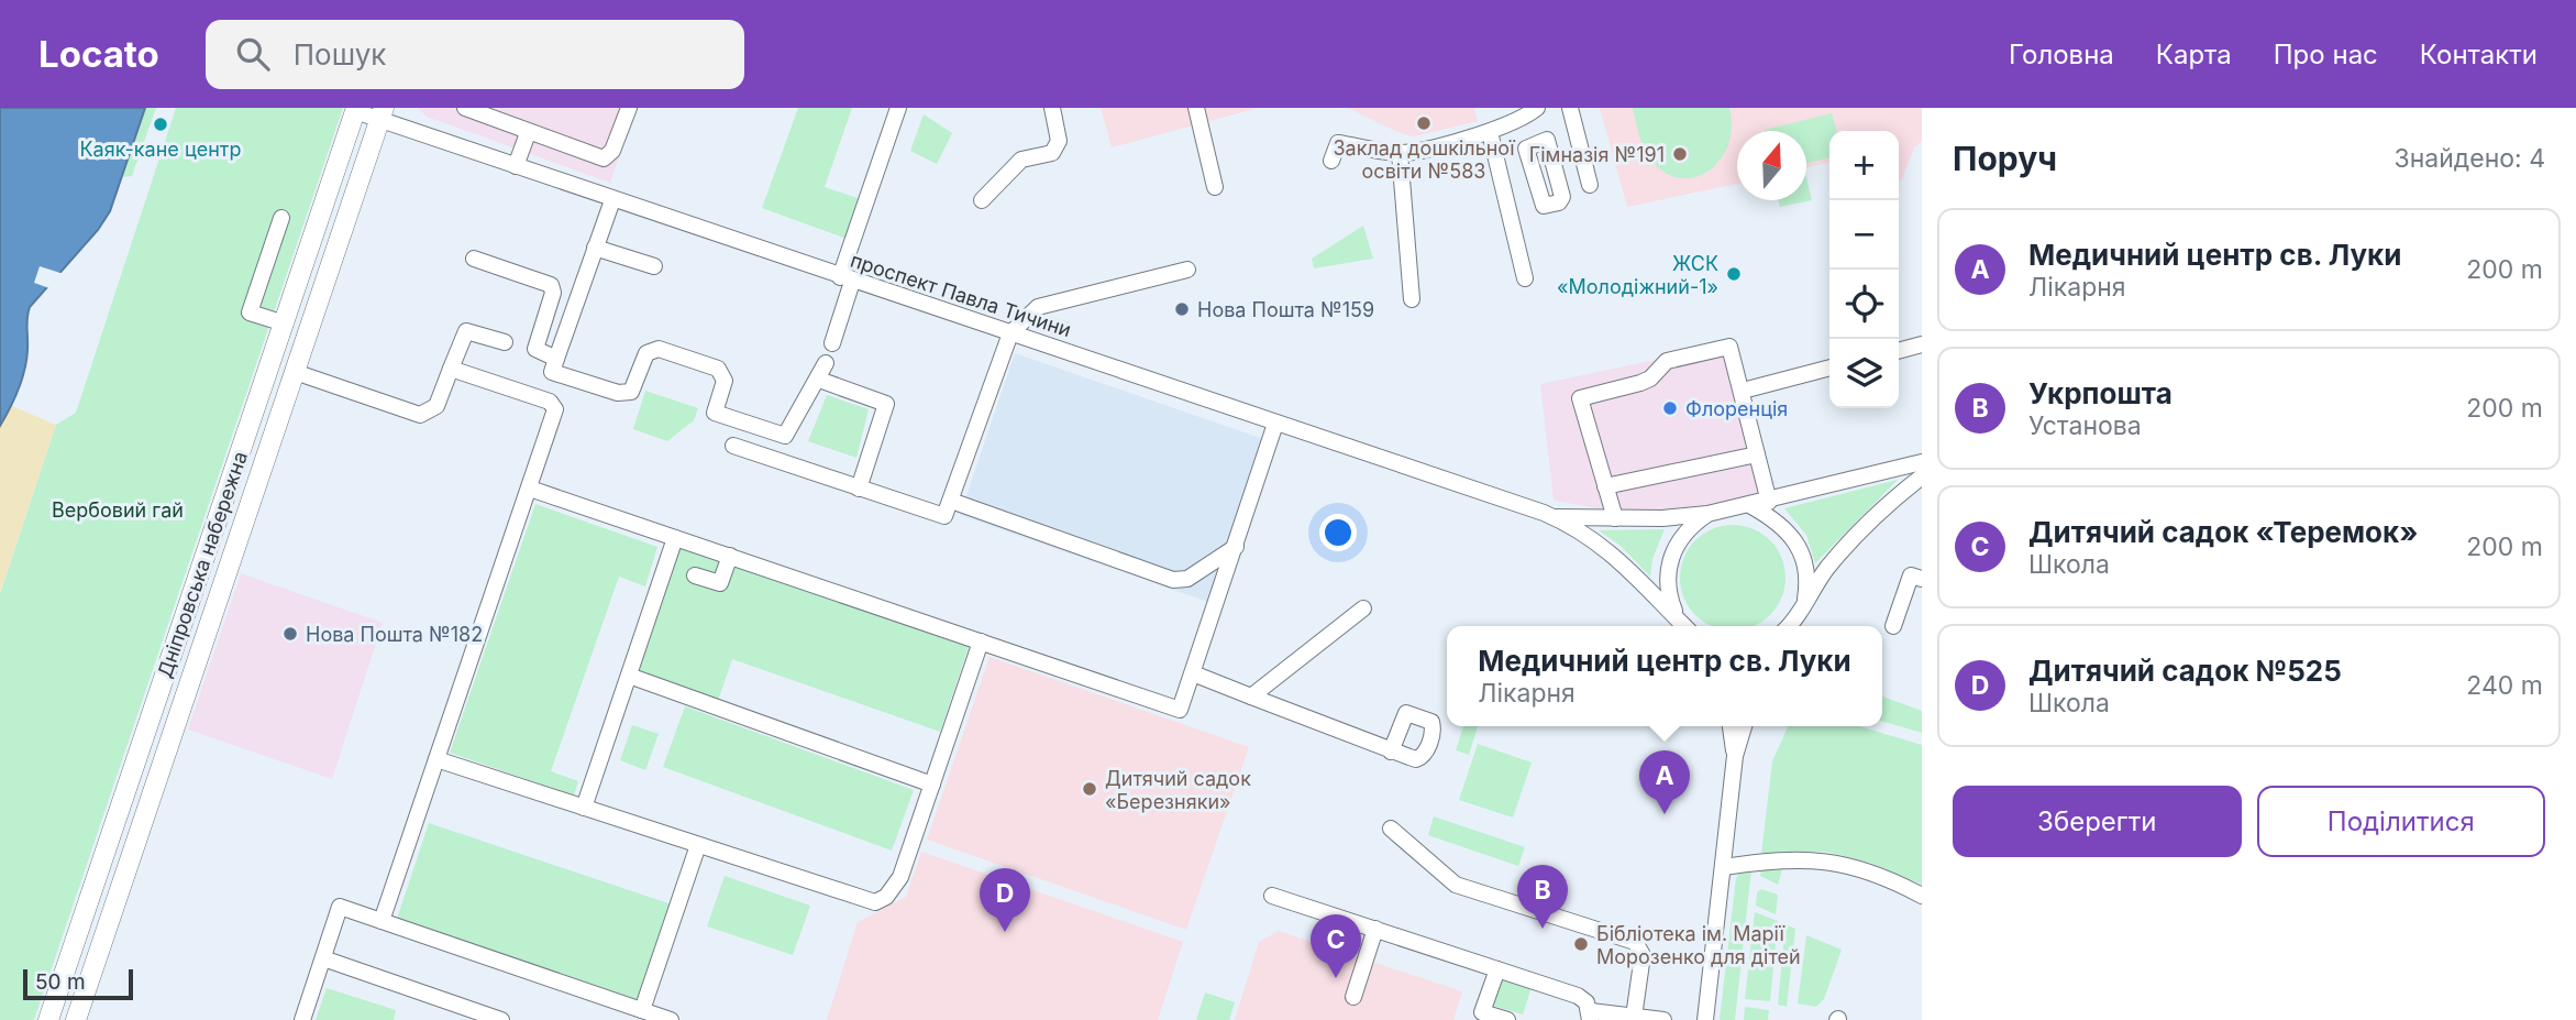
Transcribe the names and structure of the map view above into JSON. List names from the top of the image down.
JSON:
{
  "streets": {
    "main road": ["Дніпровська набережна"],
    "street": ["проспект Павла Тичини"]
  },
  "crossings": [
    ["проспект Павла Тичини", "Дніпровська набережна"]
  ],
  "parks": ["Вербовий гай"],
  "places": [
    "Заклад дошкільної освіти №583",
    "Каяк-кане центр",
    "Гімназія №191",
    "ЖСК «Молодіжний-1»",
    "Нова Пошта №159",
    "Флоренція",
    "Нова Пошта №182",
    "Дитячий садок «Березняки»",
    "Бібліотека ім. Марії Морозенко для дітей"
  ],
  "scale_bar": "50 m",
  "north": "top",
  "page": {
    "header": "Locato",
    "search": "Пошук",
    "nav": [
      "Головна",
      "Карта",
      "Про нас",
      "Контакти"
    ],
    "heading": ["Поруч", "Знайдено: 4"],
    "map_buttons": ["+", "−"],
    "list": [
      {
        "mark": "A",
        "name": "Медичний центр св. Луки",
        "note": "Лікарня",
        "value": "200 m"
      },
      {
        "mark": "B",
        "name": "Укрпошта",
        "note": "Установа",
        "value": "200 m"
      },
      {
        "mark": "C",
        "name": "Дитячий садок «Теремок»",
        "note": "Школа",
        "value": "200 m"
      },
      {
        "mark": "D",
        "name": "Дитячий садок №525",
        "note": "Школа",
        "value": "240 m"
      }
    ],
    "popup": ["Медичний центр св. Луки", "Лікарня"],
    "pins": [
      "A",
      "B",
      "D",
      "C"
    ],
    "buttons": ["Зберегти", "Поділитися"],
    "scale": "50 m"
  }
}
